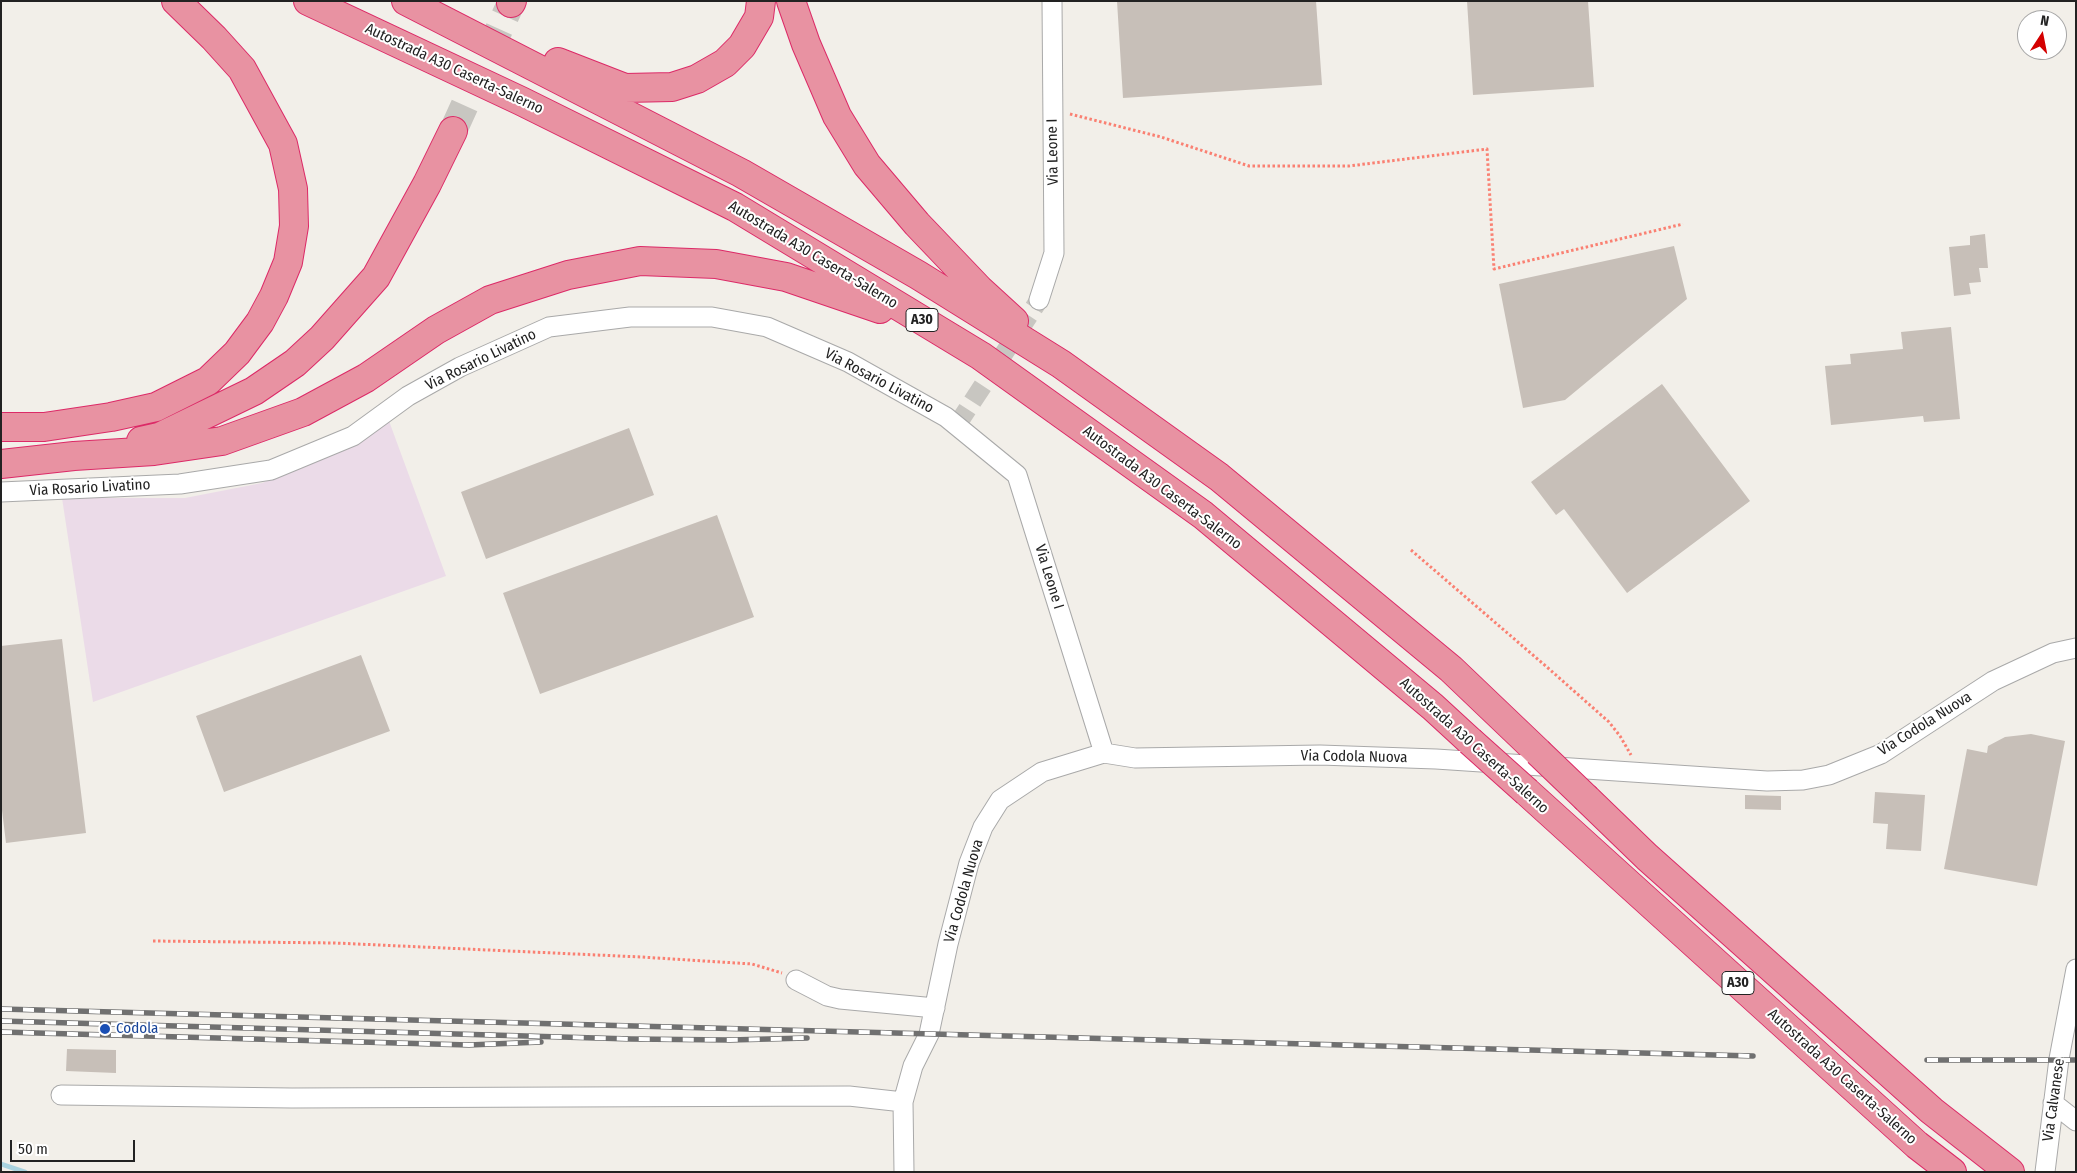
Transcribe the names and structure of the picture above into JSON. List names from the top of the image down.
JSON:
{
  "streets": {
    "highway": ["Autostrada A30 Caserta-Salerno", "A30"],
    "street": [
      "Via Leone I",
      "Via Rosario Livatino",
      "Via Codola Nuova",
      "Via Calvanese"
    ]
  },
  "crossings": [
    ["Via Leone I", "Via Rosario Livatino"],
    ["Via Leone I", "Via Codola Nuova"]
  ],
  "places": ["Codola"],
  "scale_bar": "50 m",
  "north": "top"
}
